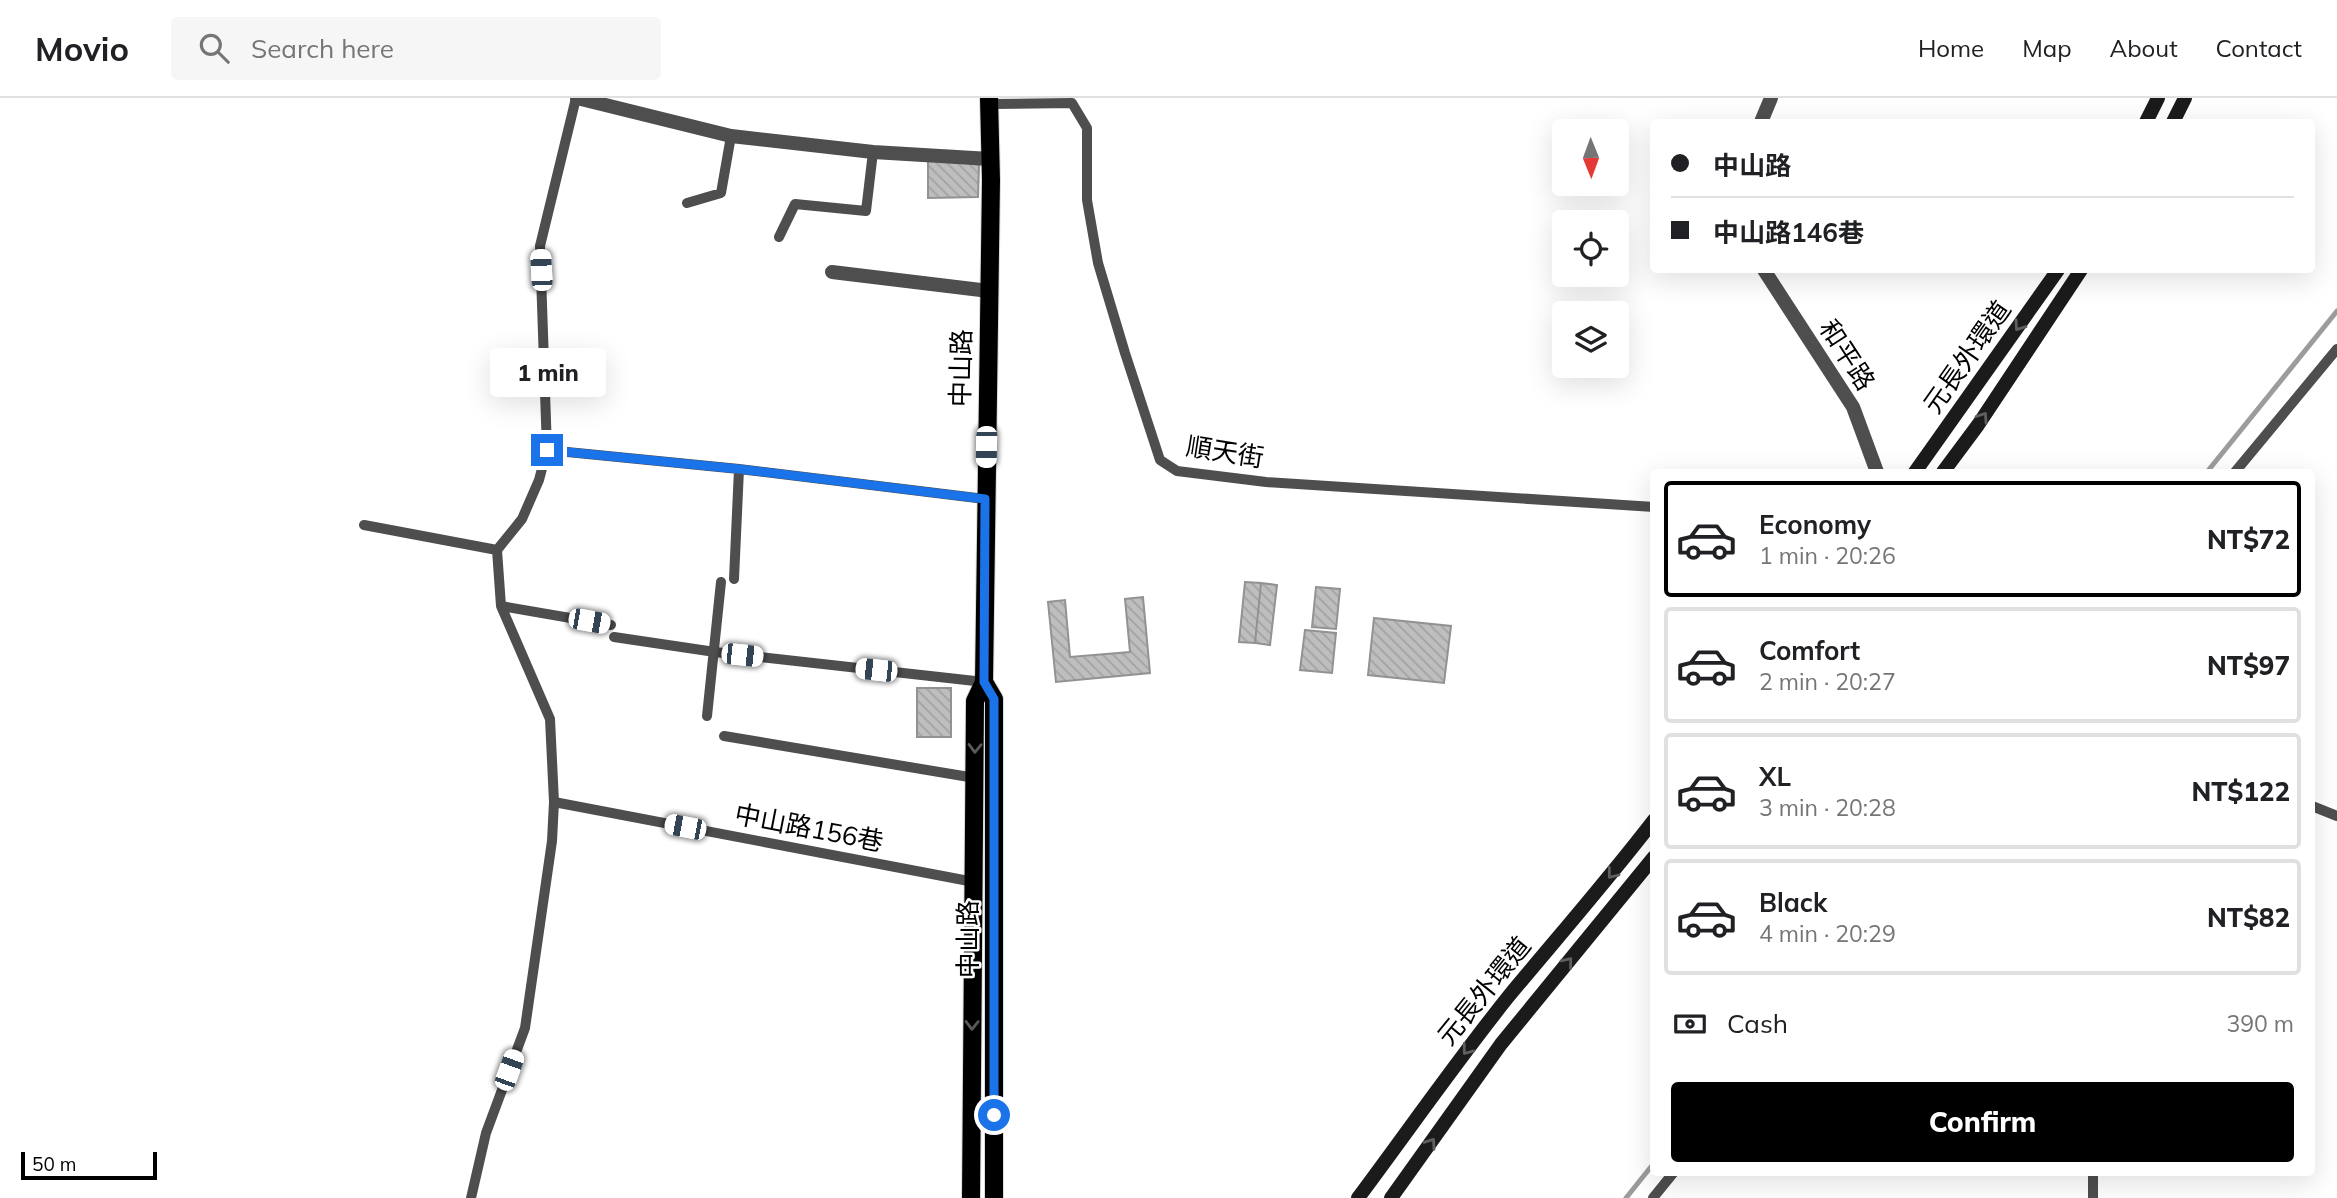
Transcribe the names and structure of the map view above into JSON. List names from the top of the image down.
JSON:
{
  "streets": {
    "main road": ["中山路"],
    "street": ["和平路", "元長外環道"],
    "lane": ["順天街", "中山路156巷"]
  },
  "crossings": [
    ["中山路", "順天街"],
    ["中山路", "中山路156巷"]
  ],
  "scale_bar": "50 m",
  "north": "bottom",
  "page": {
    "header": "Movio",
    "search": "Search here",
    "nav": [
      "Home",
      "Map",
      "About",
      "Contact"
    ],
    "banner": ["中山路", "中山路146巷"],
    "bubble": "1 min",
    "list": [
      {
        "name": "Economy",
        "note": "1 min · 20:26",
        "value": "NT$72"
      },
      {
        "name": "Comfort",
        "note": "2 min · 20:27",
        "value": "NT$97"
      },
      {
        "name": "XL",
        "note": "3 min · 20:28",
        "value": "NT$122"
      },
      {
        "name": "Black",
        "note": "4 min · 20:29",
        "value": "NT$82"
      }
    ],
    "pay": ["Cash", "390 m"],
    "buttons": "Confirm",
    "scale": "50 m"
  }
}
